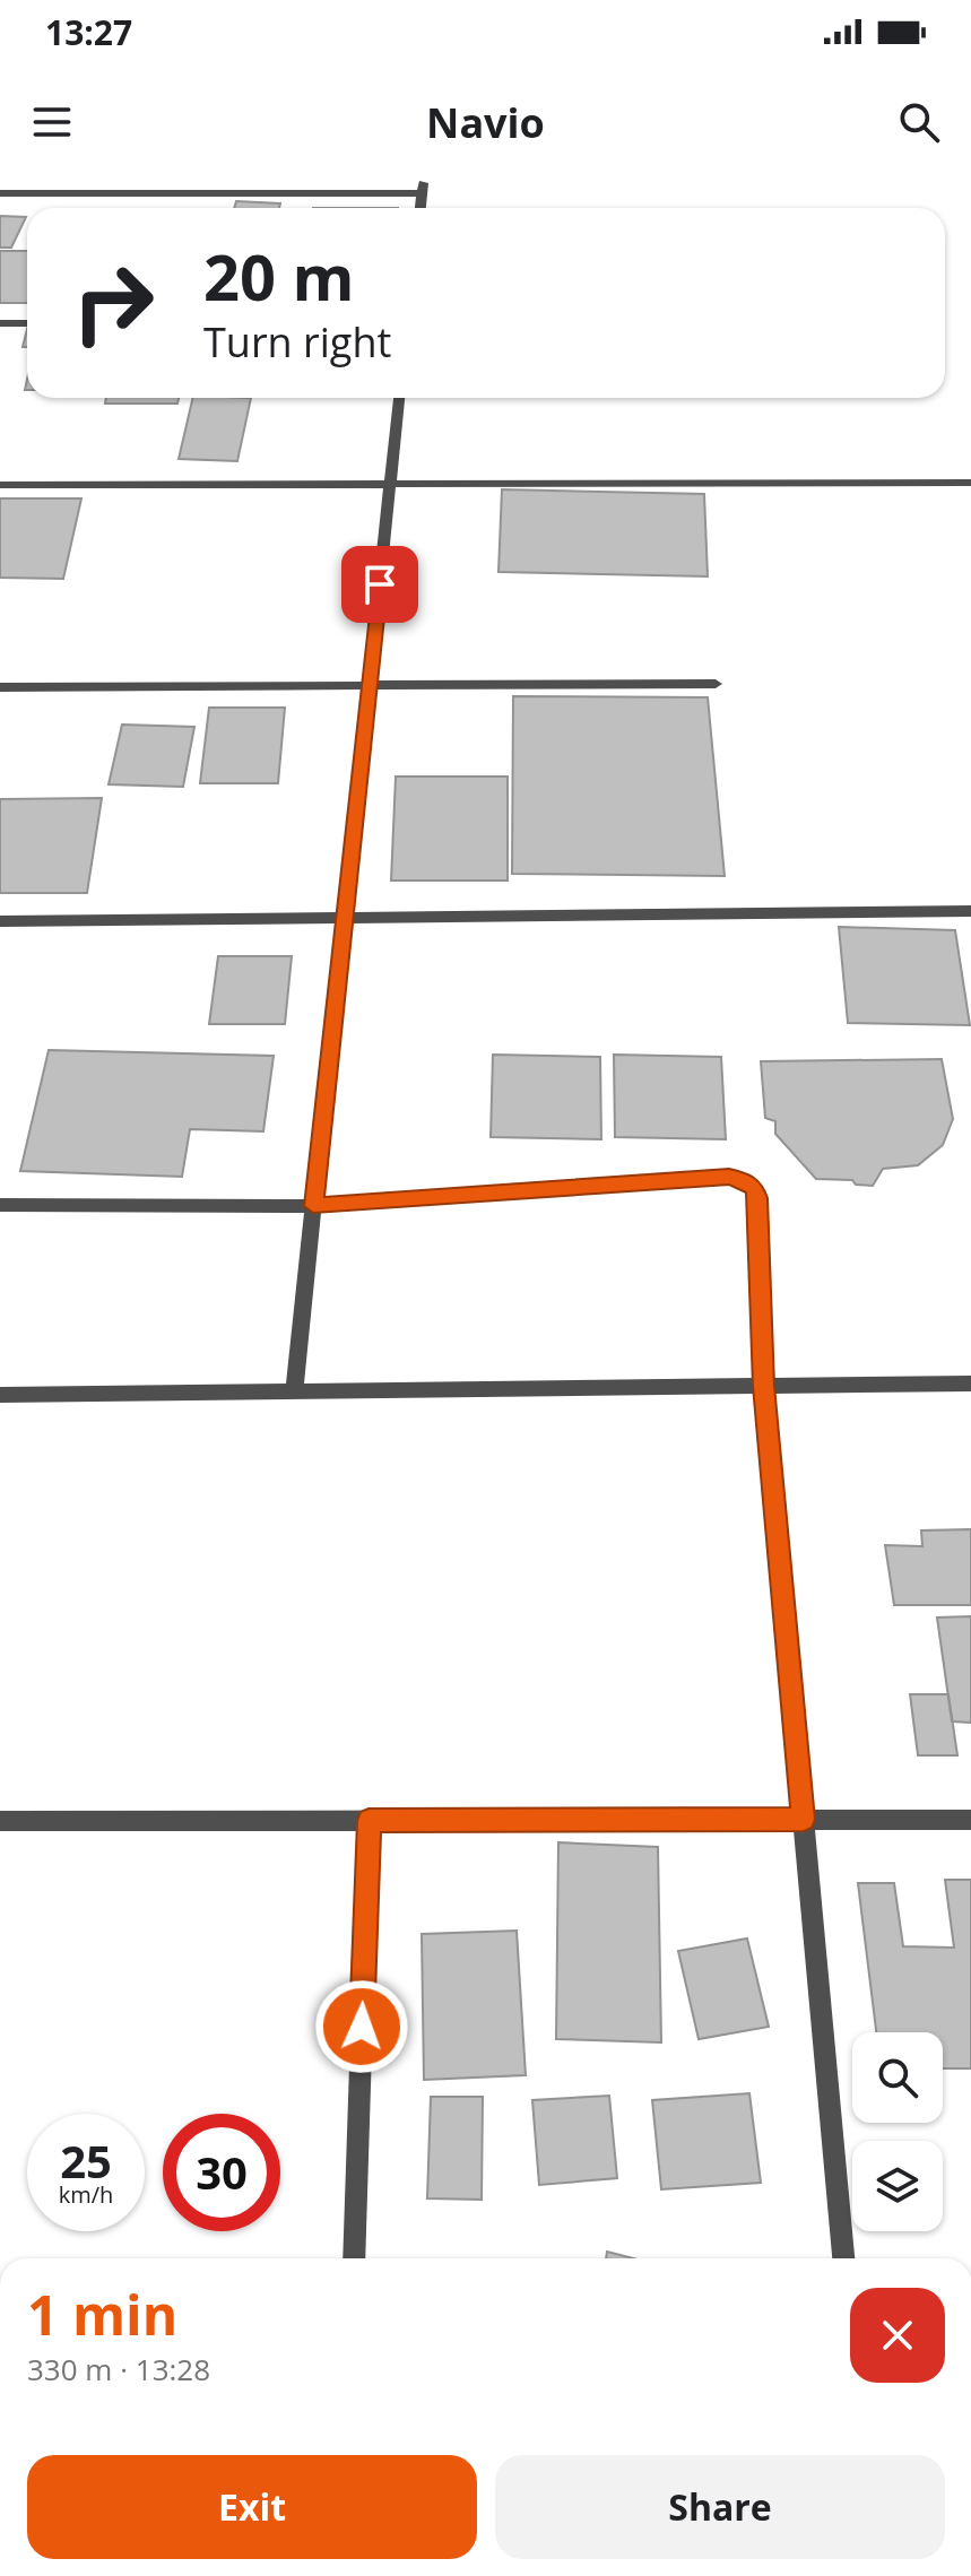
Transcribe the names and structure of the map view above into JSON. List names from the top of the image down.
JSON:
{
  "page": {
    "status": "13:27",
    "header": "Navio",
    "turn": ["20 m", "Turn right"],
    "speed": "25 km/h",
    "limit": "30",
    "heading": ["1 min", "330 m · 13:28"],
    "buttons": ["Exit", "Share"]
  }
}
